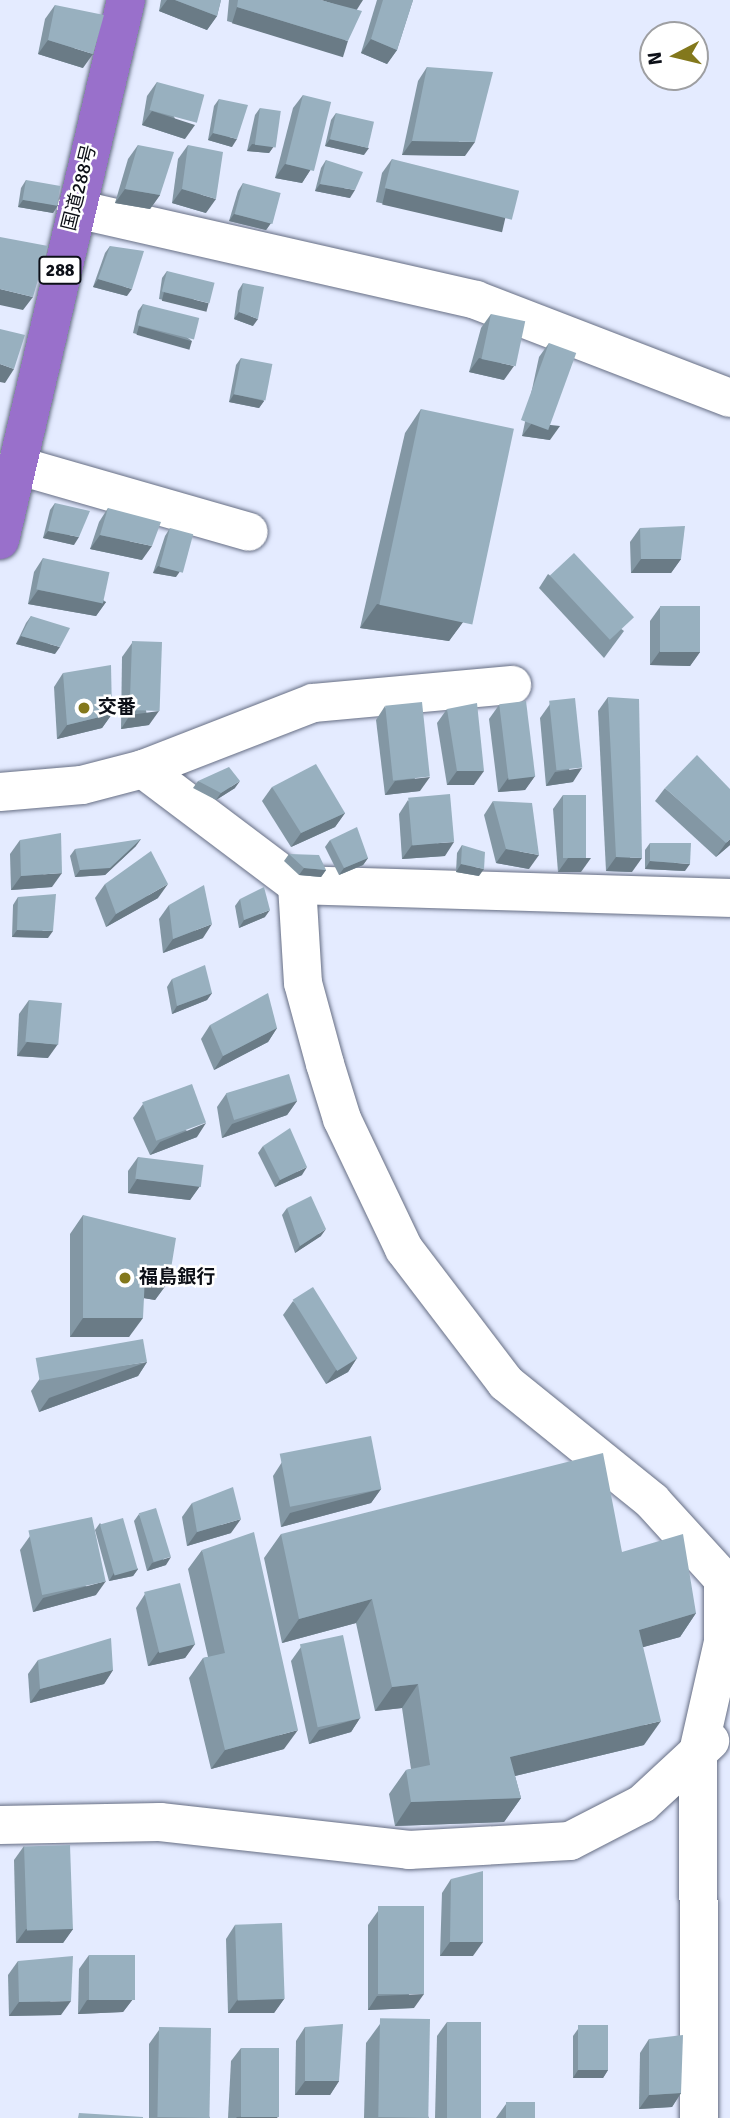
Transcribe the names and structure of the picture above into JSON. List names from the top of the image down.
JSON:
{
  "streets": {
    "highway": ["国道288号", "288"]
  },
  "places": ["交番", "福島銀行"],
  "north": "left"
}
